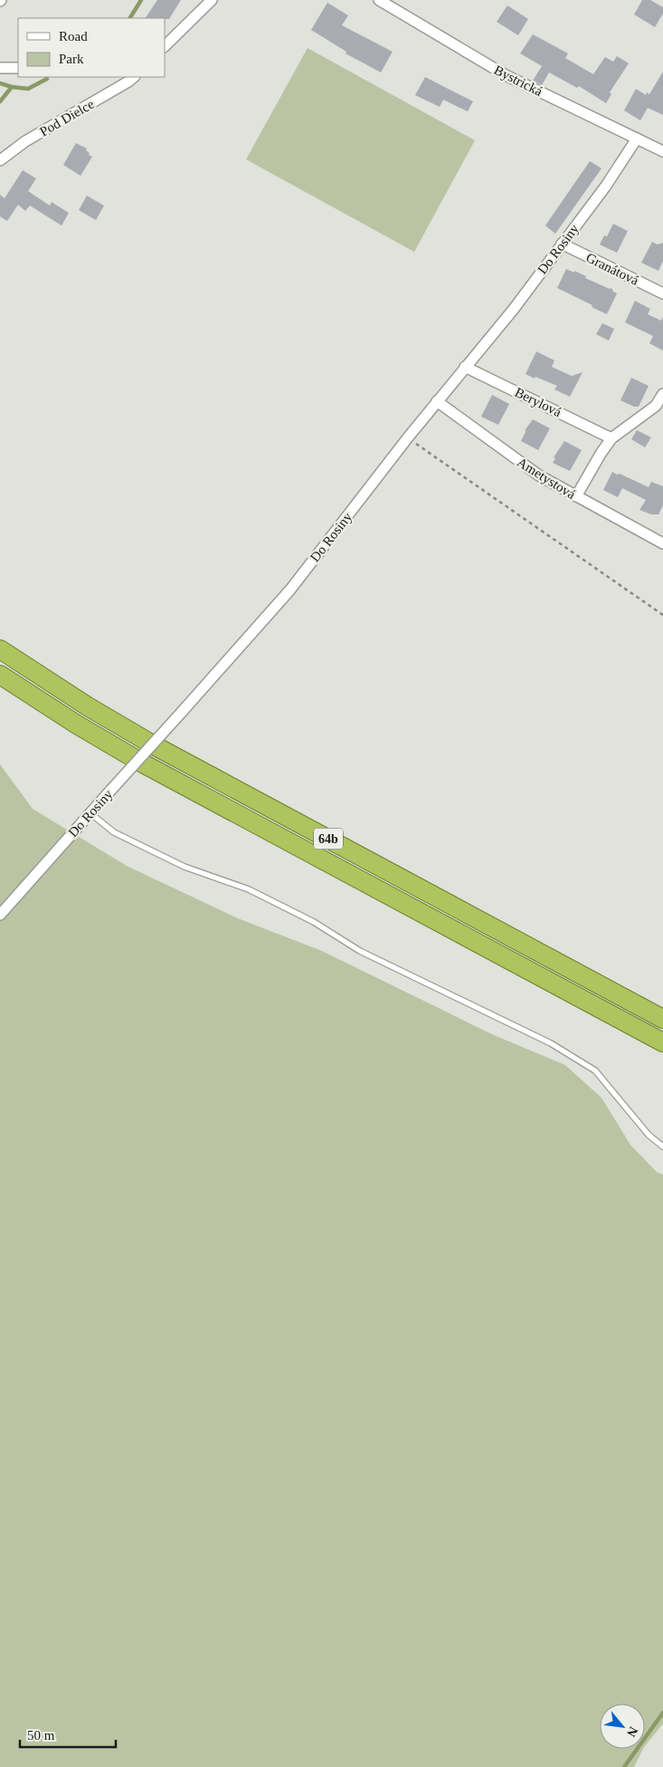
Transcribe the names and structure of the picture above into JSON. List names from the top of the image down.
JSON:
{
  "streets": {
    "highway": ["64b"],
    "street": [
      "Bystrická",
      "Pod Dielce",
      "Do Rosiny",
      "Granátová",
      "Berylová",
      "Ametystová"
    ]
  },
  "crossings": [
    ["Bystrická", "Do Rosiny"],
    ["Do Rosiny", "Granátová"],
    ["Do Rosiny", "Berylová"],
    ["Do Rosiny", "Ametystová"]
  ],
  "legend": ["Road", "Park"],
  "scale_bar": "50 m",
  "north": "bottom right"
}
